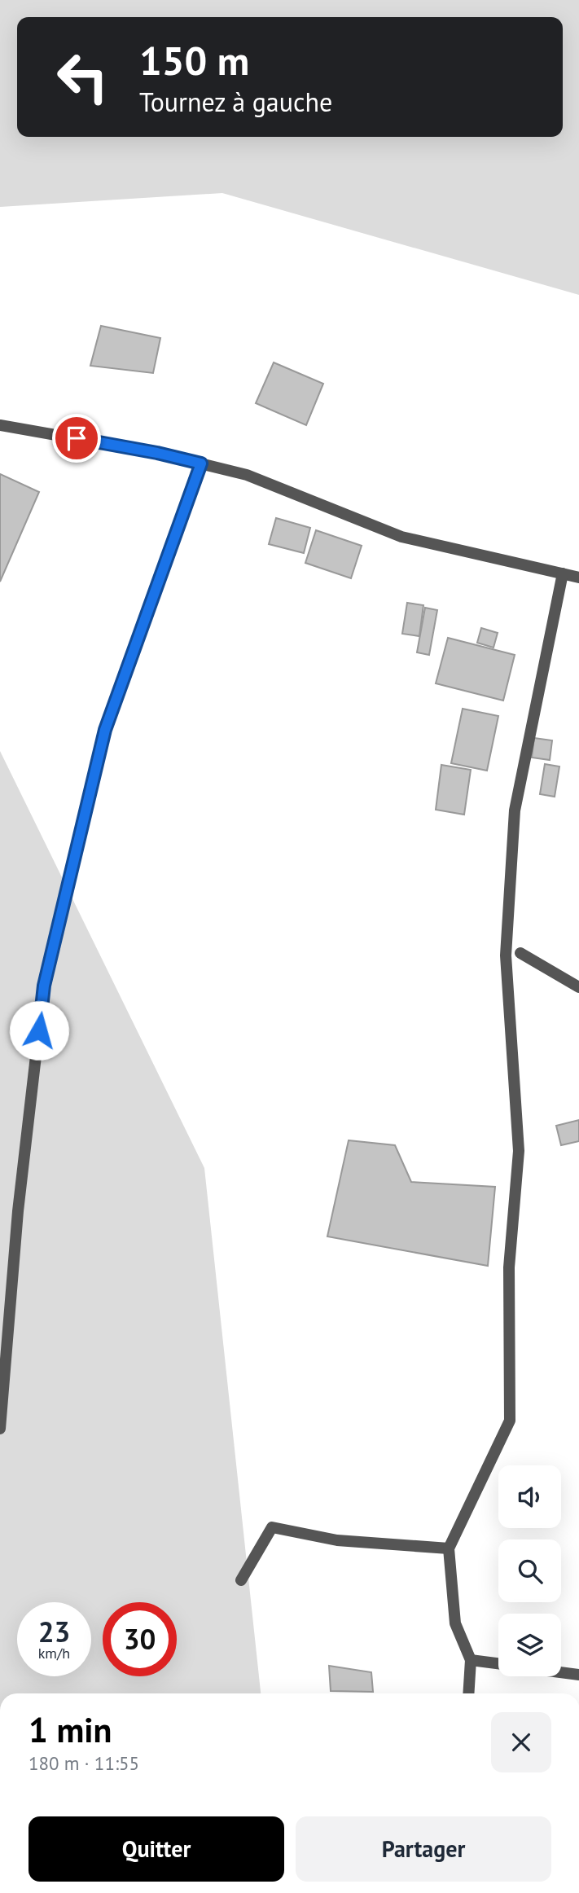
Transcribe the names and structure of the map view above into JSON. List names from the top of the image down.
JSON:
{
  "page": {
    "turn": ["150 m", "Tournez à gauche"],
    "speed": "23 km/h",
    "limit": "30",
    "heading": ["1 min", "180 m · 11:55"],
    "buttons": ["Quitter", "Partager"]
  }
}
